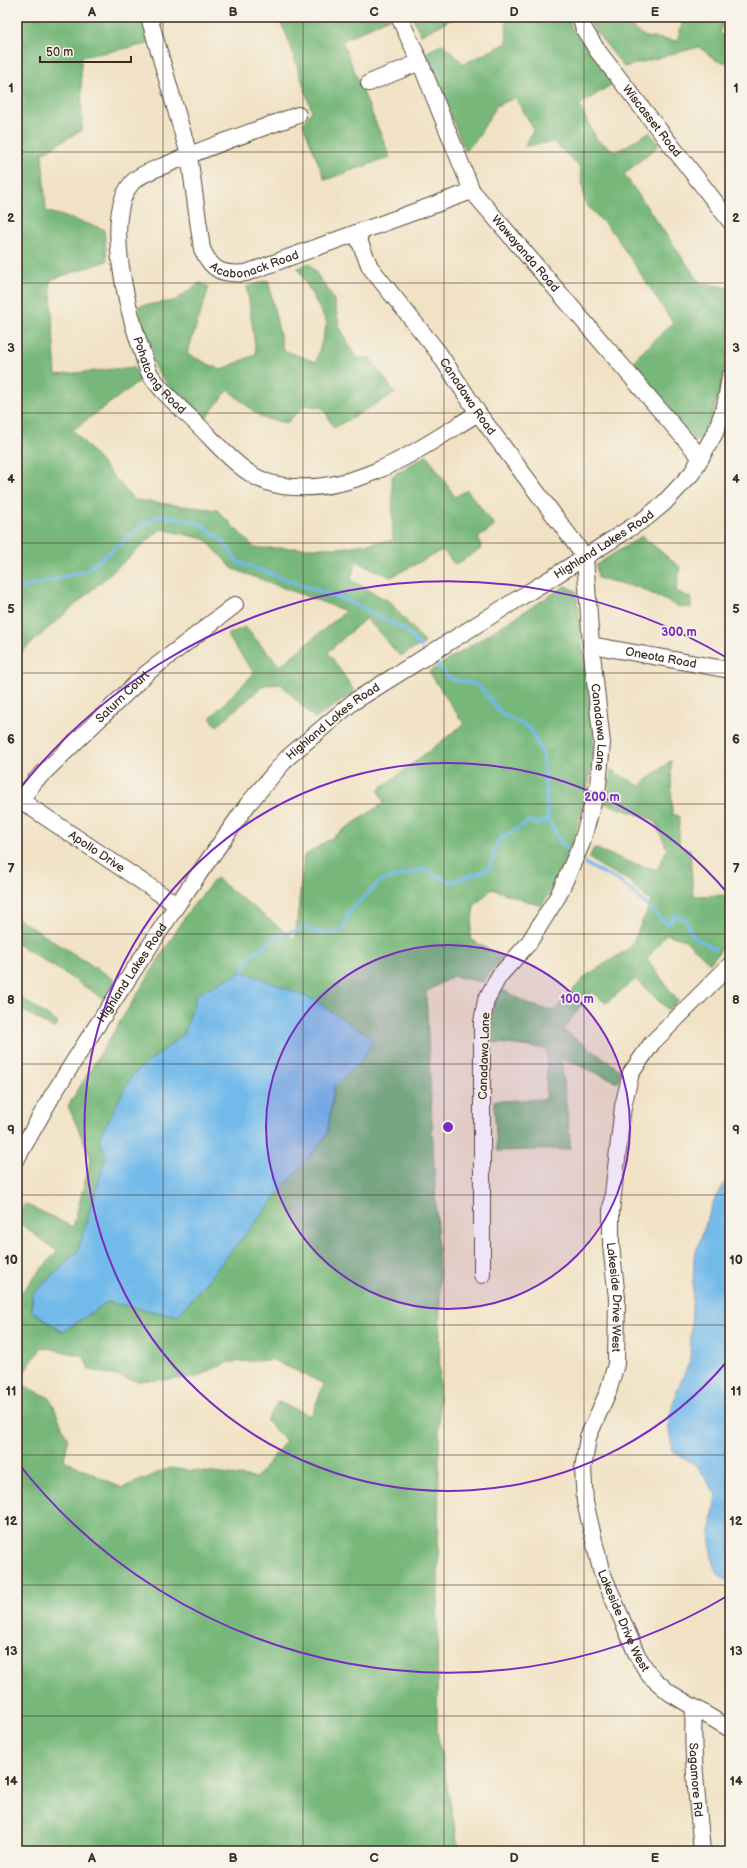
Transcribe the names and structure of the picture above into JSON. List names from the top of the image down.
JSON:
{
  "streets": {
    "street": [
      "Wiscasset Road",
      "Wawayanda Road",
      "Acabonack Road",
      "Pohatcong Road",
      "Canadawa Road",
      "Highland Lakes Road",
      "Oneota Road",
      "Saturn Court",
      "Canadawa Lane",
      "Apollo Drive",
      "Lakeside Drive West",
      "Sagamore Rd"
    ]
  },
  "crossings": [
    ["Wawayanda Road", "Acabonack Road"],
    ["Wawayanda Road", "Highland Lakes Road"],
    ["Acabonack Road", "Pohatcong Road"],
    ["Acabonack Road", "Canadawa Road"],
    ["Pohatcong Road", "Canadawa Road"],
    ["Canadawa Road", "Highland Lakes Road"],
    ["Canadawa Road", "Canadawa Lane"],
    ["Highland Lakes Road", "Canadawa Lane"],
    ["Highland Lakes Road", "Apollo Drive"],
    ["Oneota Road", "Canadawa Lane"],
    ["Saturn Court", "Apollo Drive"],
    ["Lakeside Drive West", "Sagamore Rd"]
  ],
  "scale_bar": "50 m",
  "grid": {
    "columns": [
      "A",
      "B",
      "C",
      "D",
      "E"
    ],
    "rows": [
      "1",
      "2",
      "3",
      "4",
      "5",
      "6",
      "7",
      "8",
      "9",
      "10",
      "11",
      "12",
      "13",
      "14"
    ]
  },
  "rings": ["300 m", "200 m", "100 m"]
}
